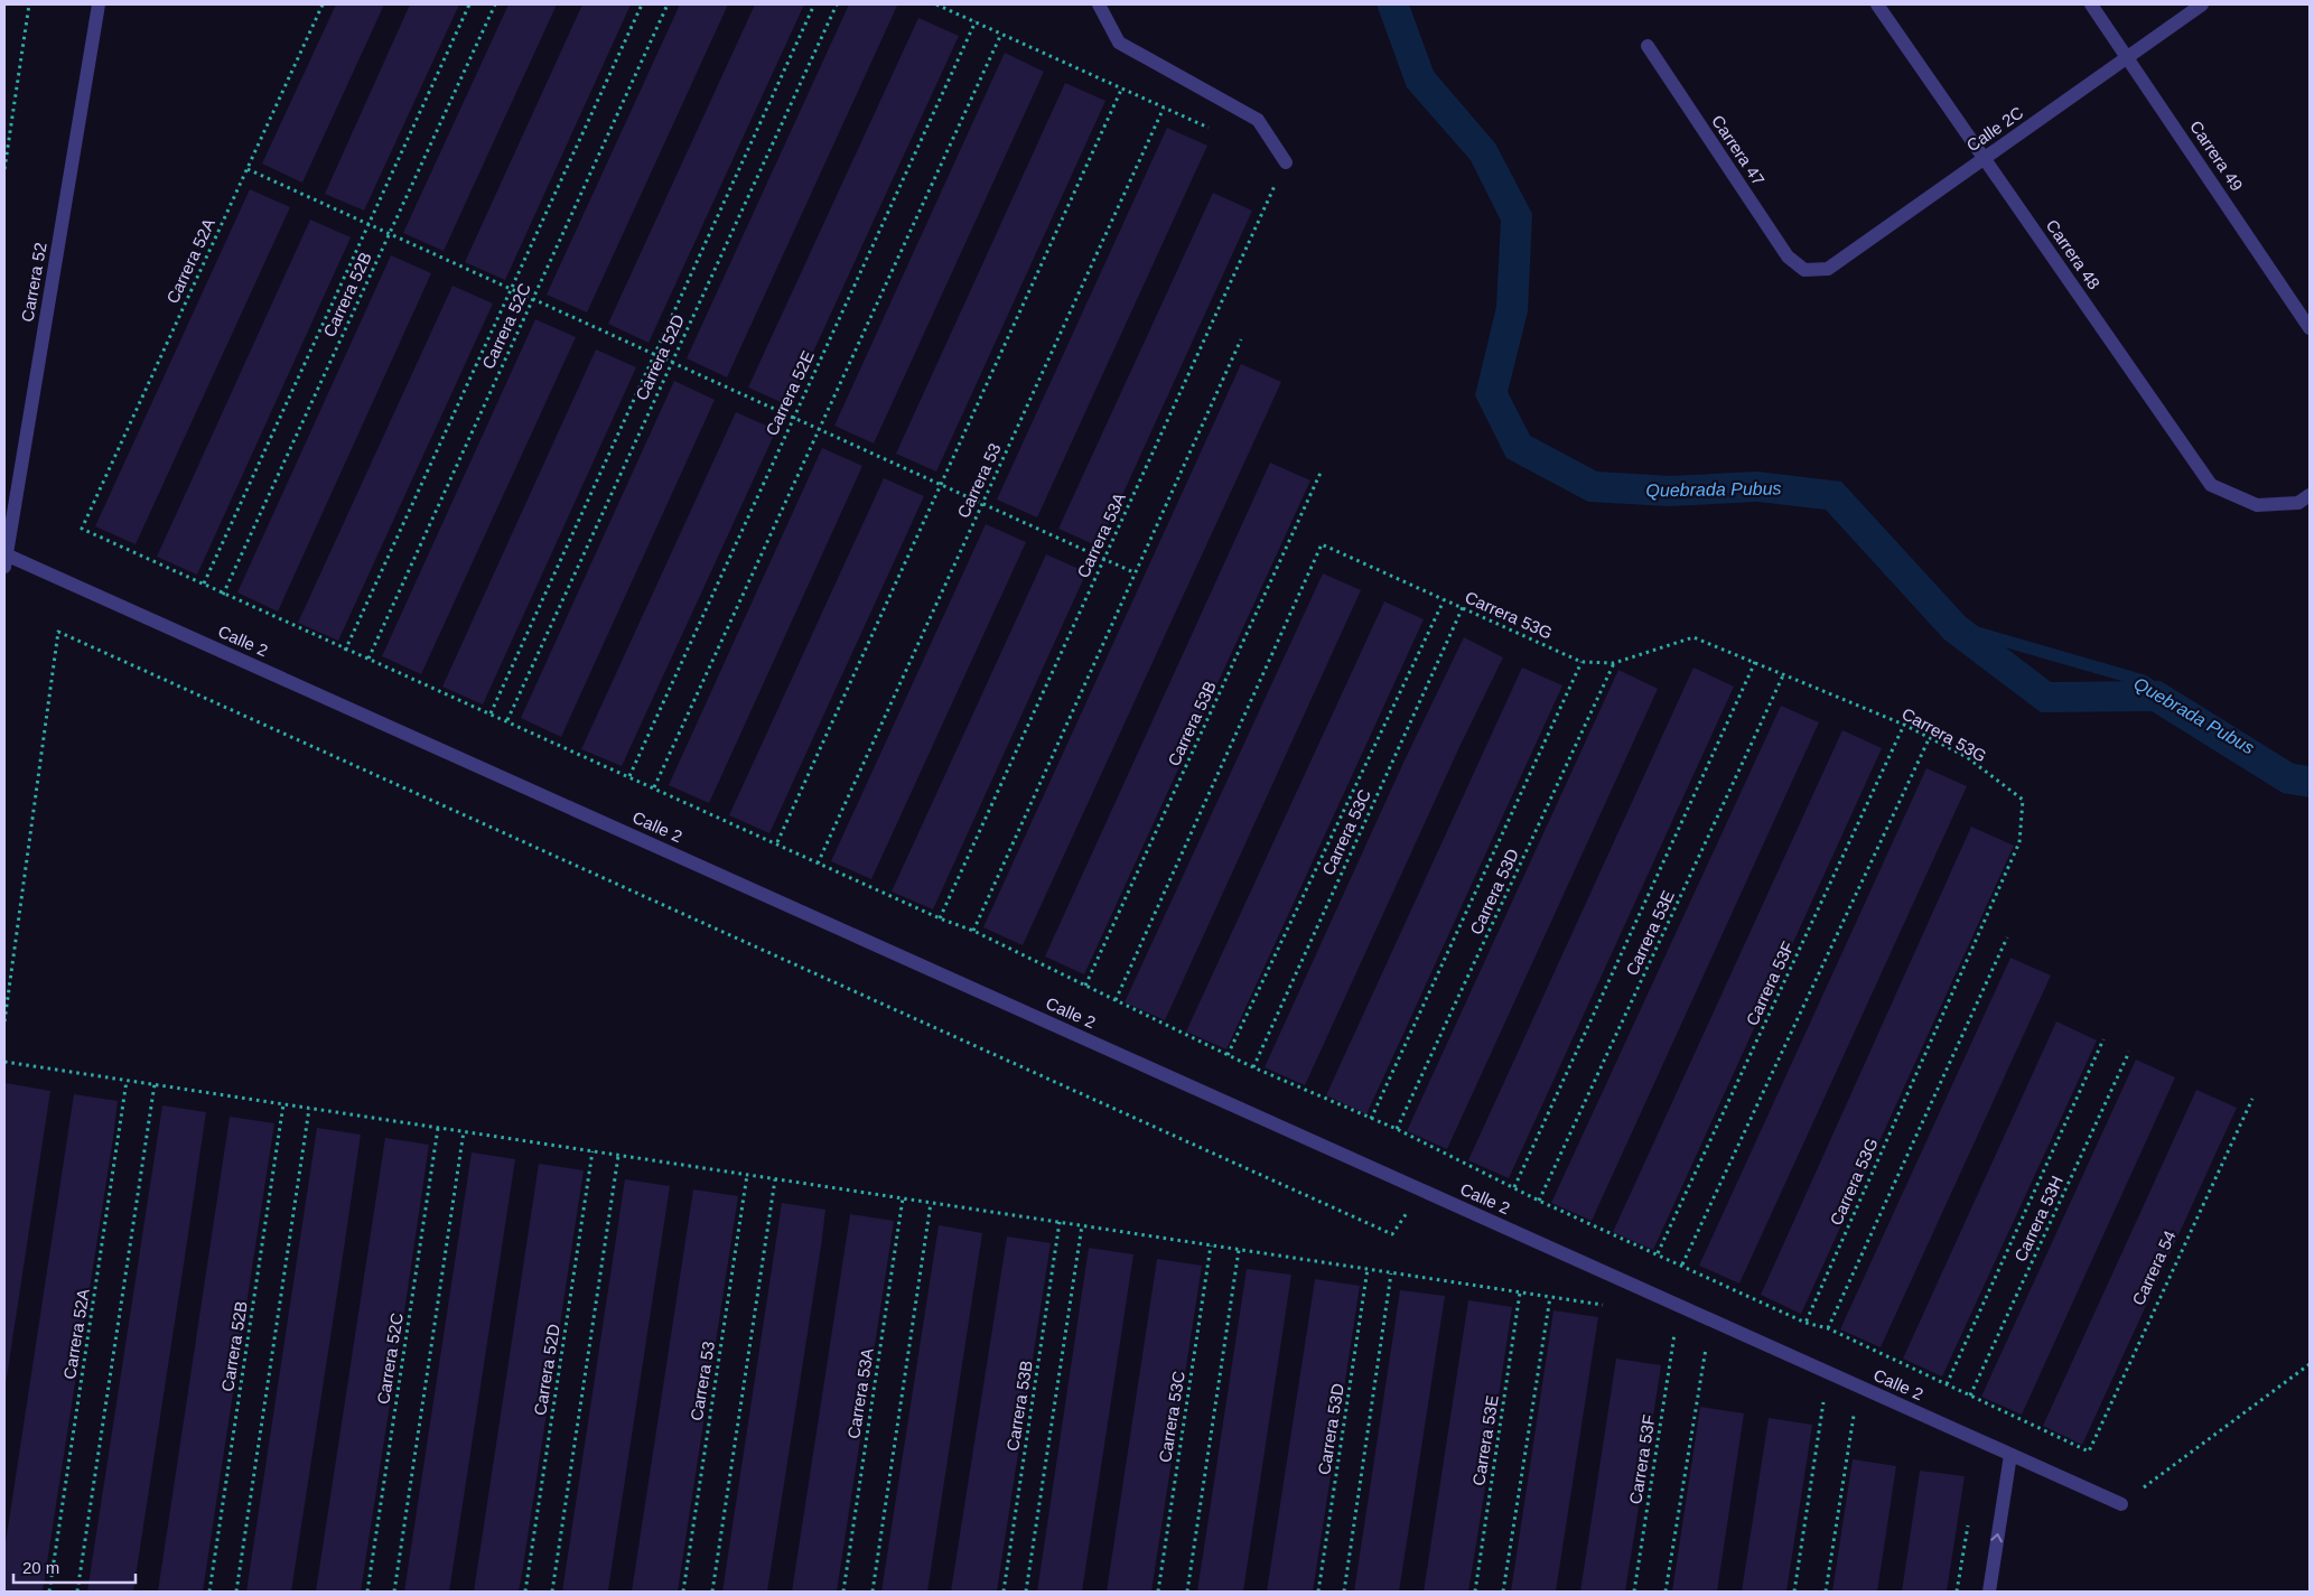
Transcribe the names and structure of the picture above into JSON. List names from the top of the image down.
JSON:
{
  "streets": {
    "street": [
      "Calle 2C",
      "Carrera 47",
      "Carrera 49",
      "Carrera 48",
      "Carrera 52",
      "Calle 2"
    ],
    "path": [
      "Carrera 52A",
      "Carrera 52B",
      "Carrera 52C",
      "Carrera 52D",
      "Carrera 52E",
      "Carrera 53",
      "Carrera 53A",
      "Carrera 53G",
      "Carrera 53B",
      "Carrera 53C",
      "Carrera 53D",
      "Carrera 53E",
      "Carrera 53F",
      "Carrera 53H",
      "Carrera 54"
    ]
  },
  "crossings": [
    ["Calle 2C", "Carrera 47"],
    ["Calle 2C", "Carrera 49"],
    ["Calle 2C", "Carrera 48"],
    ["Carrera 52A", "Carrera 52B"],
    ["Carrera 52", "Calle 2"],
    ["Carrera 53G", "Carrera 53C"],
    ["Carrera 53G", "Carrera 53D"],
    ["Carrera 53G", "Carrera 53E"],
    ["Carrera 53G", "Carrera 53F"],
    ["Carrera 53H", "Carrera 54"]
  ],
  "water": ["Quebrada Pubus"],
  "scale_bar": "20 m"
}
